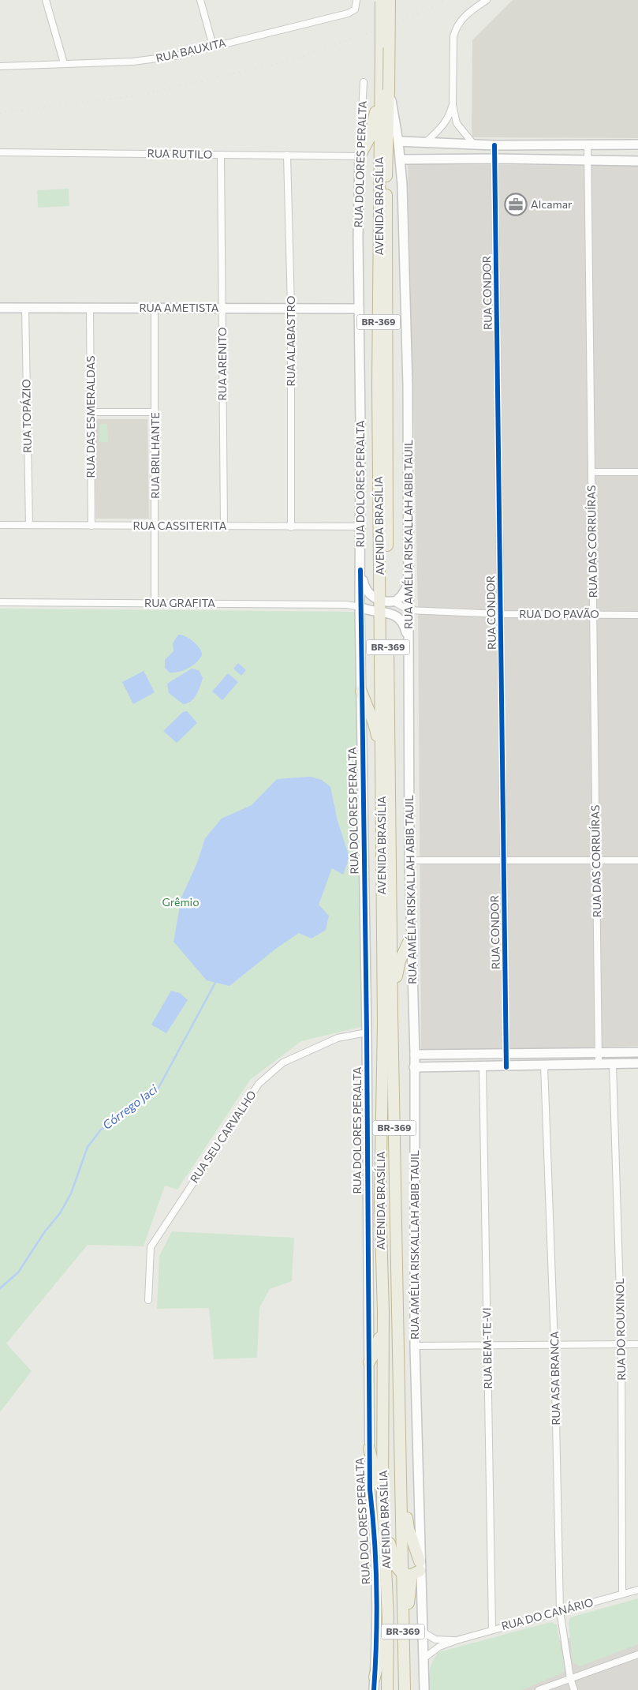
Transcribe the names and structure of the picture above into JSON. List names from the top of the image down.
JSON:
{
  "streets": {
    "highway": ["AVENIDA BRASÍLIA", "BR-369"],
    "main road": ["RUA DOLORES PERALTA", "RUA AMETISTA", "RUA AMÉLIA RISKALLAH ABIB TAUIL"],
    "street": [
      "RUA BAUXITA",
      "RUA RUTILO",
      "RUA CONDOR",
      "RUA ALABASTRO",
      "RUA ARENITO",
      "RUA TOPÁZIO",
      "RUA DAS ESMERALDAS",
      "RUA BRILHANTE",
      "RUA CASSITERITA",
      "RUA DAS CORRUÍRAS",
      "RUA GRAFITA",
      "RUA DO PAVÃO",
      "RUA SEU CARVALHO",
      "RUA DO ROUXINOL",
      "RUA BEM-TE-VI",
      "RUA ASA BRANCA",
      "RUA DO CANÁRIO"
    ]
  },
  "crossings": [
    ["RUA RUTILO", "RUA DOLORES PERALTA"],
    ["RUA RUTILO", "RUA ALABASTRO"],
    ["RUA RUTILO", "RUA ARENITO"],
    ["RUA DOLORES PERALTA", "RUA AMETISTA"],
    ["RUA DOLORES PERALTA", "RUA CASSITERITA"],
    ["RUA DOLORES PERALTA", "RUA GRAFITA"],
    ["RUA DOLORES PERALTA", "RUA SEU CARVALHO"],
    ["AVENIDA BRASÍLIA", "RUA AMÉLIA RISKALLAH ABIB TAUIL"],
    ["AVENIDA BRASÍLIA", "RUA DO PAVÃO"],
    ["RUA CONDOR", "RUA DO PAVÃO"],
    ["RUA AMETISTA", "RUA ALABASTRO"],
    ["RUA AMETISTA", "RUA ARENITO"],
    ["RUA AMETISTA", "RUA TOPÁZIO"],
    ["RUA AMETISTA", "RUA DAS ESMERALDAS"],
    ["RUA AMETISTA", "RUA BRILHANTE"],
    ["RUA ALABASTRO", "RUA CASSITERITA"],
    ["RUA ARENITO", "RUA CASSITERITA"],
    ["RUA TOPÁZIO", "RUA CASSITERITA"],
    ["RUA DAS ESMERALDAS", "RUA CASSITERITA"],
    ["RUA BRILHANTE", "RUA CASSITERITA"],
    ["RUA BRILHANTE", "RUA GRAFITA"],
    ["RUA AMÉLIA RISKALLAH ABIB TAUIL", "RUA DO PAVÃO"],
    ["RUA AMÉLIA RISKALLAH ABIB TAUIL", "RUA DO CANÁRIO"],
    ["RUA DAS CORRUÍRAS", "RUA DO PAVÃO"],
    ["RUA DO ROUXINOL", "RUA DO CANÁRIO"],
    ["RUA BEM-TE-VI", "RUA DO CANÁRIO"],
    ["RUA ASA BRANCA", "RUA DO CANÁRIO"]
  ],
  "water": ["Córrego Jaci"],
  "parks": ["Grêmio"],
  "places": {
    "office": ["Alcamar"]
  }
}
